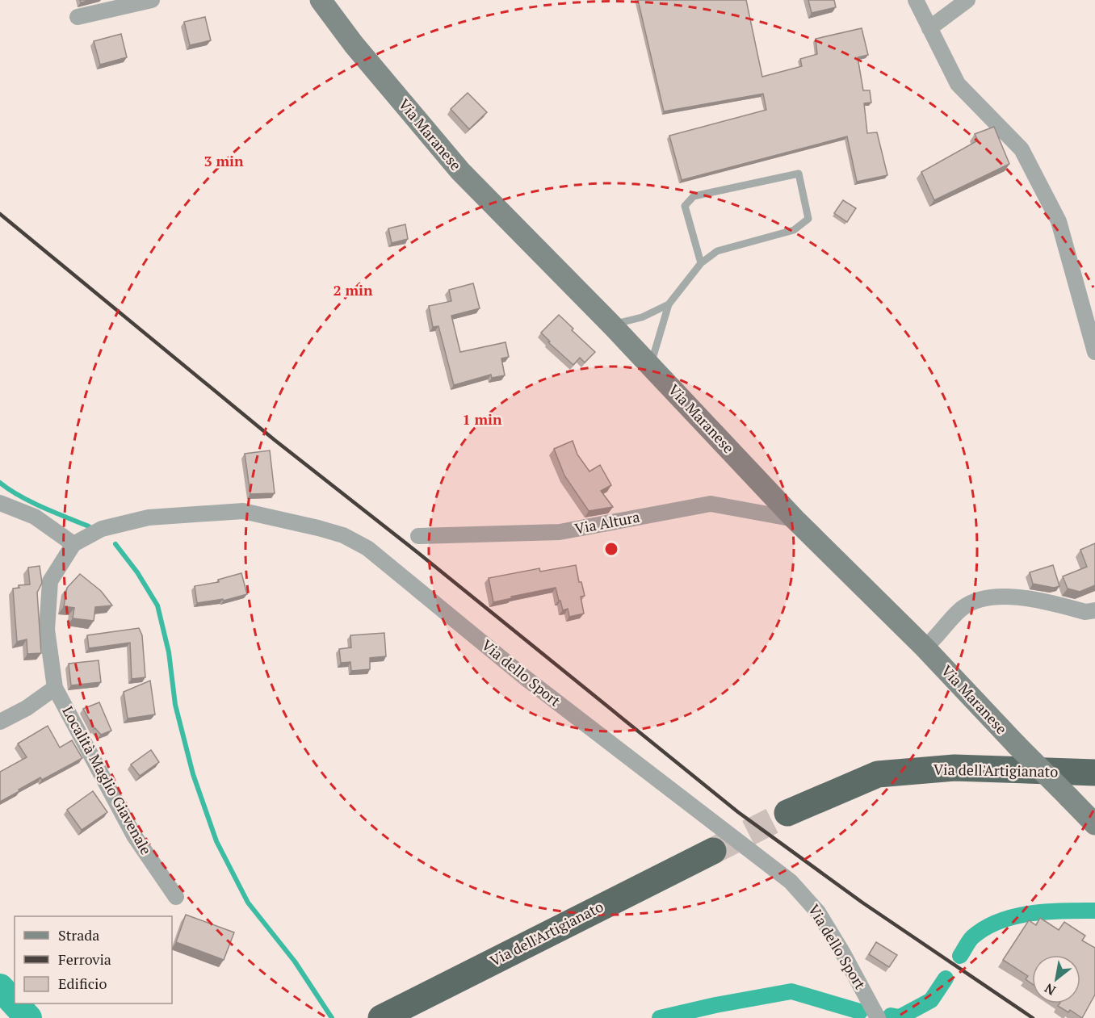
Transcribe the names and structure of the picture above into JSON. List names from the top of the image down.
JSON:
{
  "streets": {
    "highway": ["Via dell'Artigianato"],
    "main road": ["Via Maranese"],
    "street": ["Via Altura", "Via dello Sport", "Località Maglio Giavenale"]
  },
  "crossings": [
    ["Via Maranese", "Via Altura"],
    ["Via dello Sport", "Località Maglio Giavenale"]
  ],
  "legend": ["Strada", "Ferrovia", "Edificio"],
  "north": "bottom left",
  "rings": ["3 min", "2 min", "1 min"]
}
